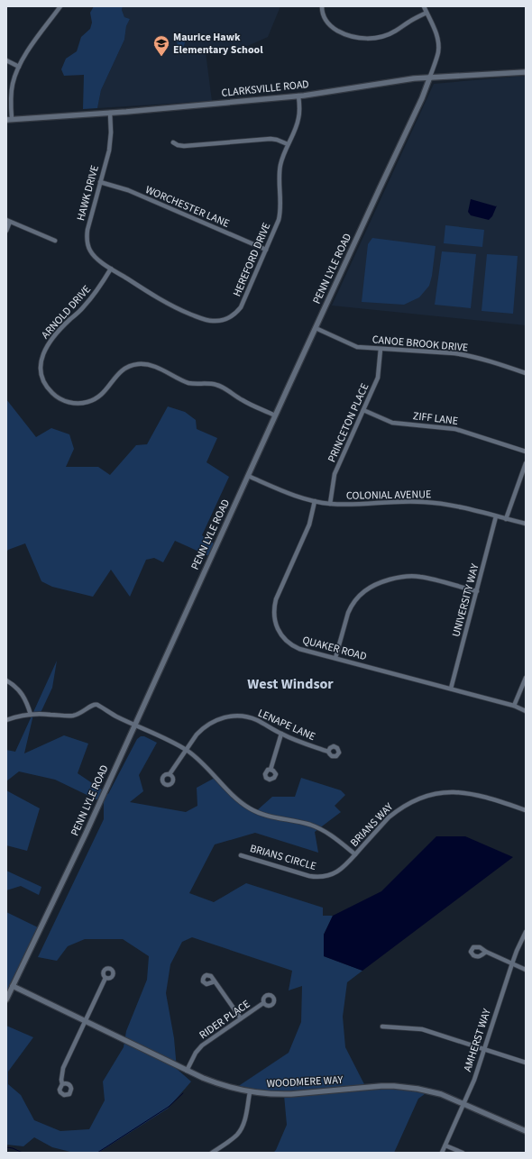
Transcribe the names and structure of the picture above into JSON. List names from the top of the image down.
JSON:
{
  "streets": {
    "street": [
      "CLARKSVILLE ROAD",
      "HAWK DRIVE",
      "WORCHESTER LANE",
      "HEREFORD DRIVE",
      "PENN LYLE ROAD",
      "ARNOLD DRIVE",
      "CANOE BROOK DRIVE",
      "ZIFF LANE",
      "PRINCETON PLACE",
      "COLONIAL AVENUE",
      "UNIVERSITY WAY",
      "QUAKER ROAD",
      "LENAPE LANE",
      "BRIANS WAY",
      "BRIANS CIRCLE",
      "RIDER PLACE",
      "AMHERST WAY",
      "WOODMERE WAY"
    ]
  },
  "crossings": [
    ["CLARKSVILLE ROAD", "HAWK DRIVE"],
    ["CLARKSVILLE ROAD", "HEREFORD DRIVE"],
    ["CLARKSVILLE ROAD", "PENN LYLE ROAD"],
    ["HAWK DRIVE", "WORCHESTER LANE"],
    ["HAWK DRIVE", "HEREFORD DRIVE"],
    ["HAWK DRIVE", "ARNOLD DRIVE"],
    ["WORCHESTER LANE", "HEREFORD DRIVE"],
    ["HEREFORD DRIVE", "ARNOLD DRIVE"],
    ["PENN LYLE ROAD", "ARNOLD DRIVE"],
    ["PENN LYLE ROAD", "CANOE BROOK DRIVE"],
    ["PENN LYLE ROAD", "WOODMERE WAY"],
    ["CANOE BROOK DRIVE", "PRINCETON PLACE"],
    ["ZIFF LANE", "PRINCETON PLACE"],
    ["PRINCETON PLACE", "COLONIAL AVENUE"],
    ["COLONIAL AVENUE", "UNIVERSITY WAY"],
    ["COLONIAL AVENUE", "QUAKER ROAD"],
    ["UNIVERSITY WAY", "QUAKER ROAD"],
    ["BRIANS WAY", "BRIANS CIRCLE"],
    ["RIDER PLACE", "WOODMERE WAY"],
    ["AMHERST WAY", "WOODMERE WAY"]
  ],
  "districts": ["West Windsor"],
  "places": {
    "school or university": ["Maurice Hawk Elementary School"]
  }
}
